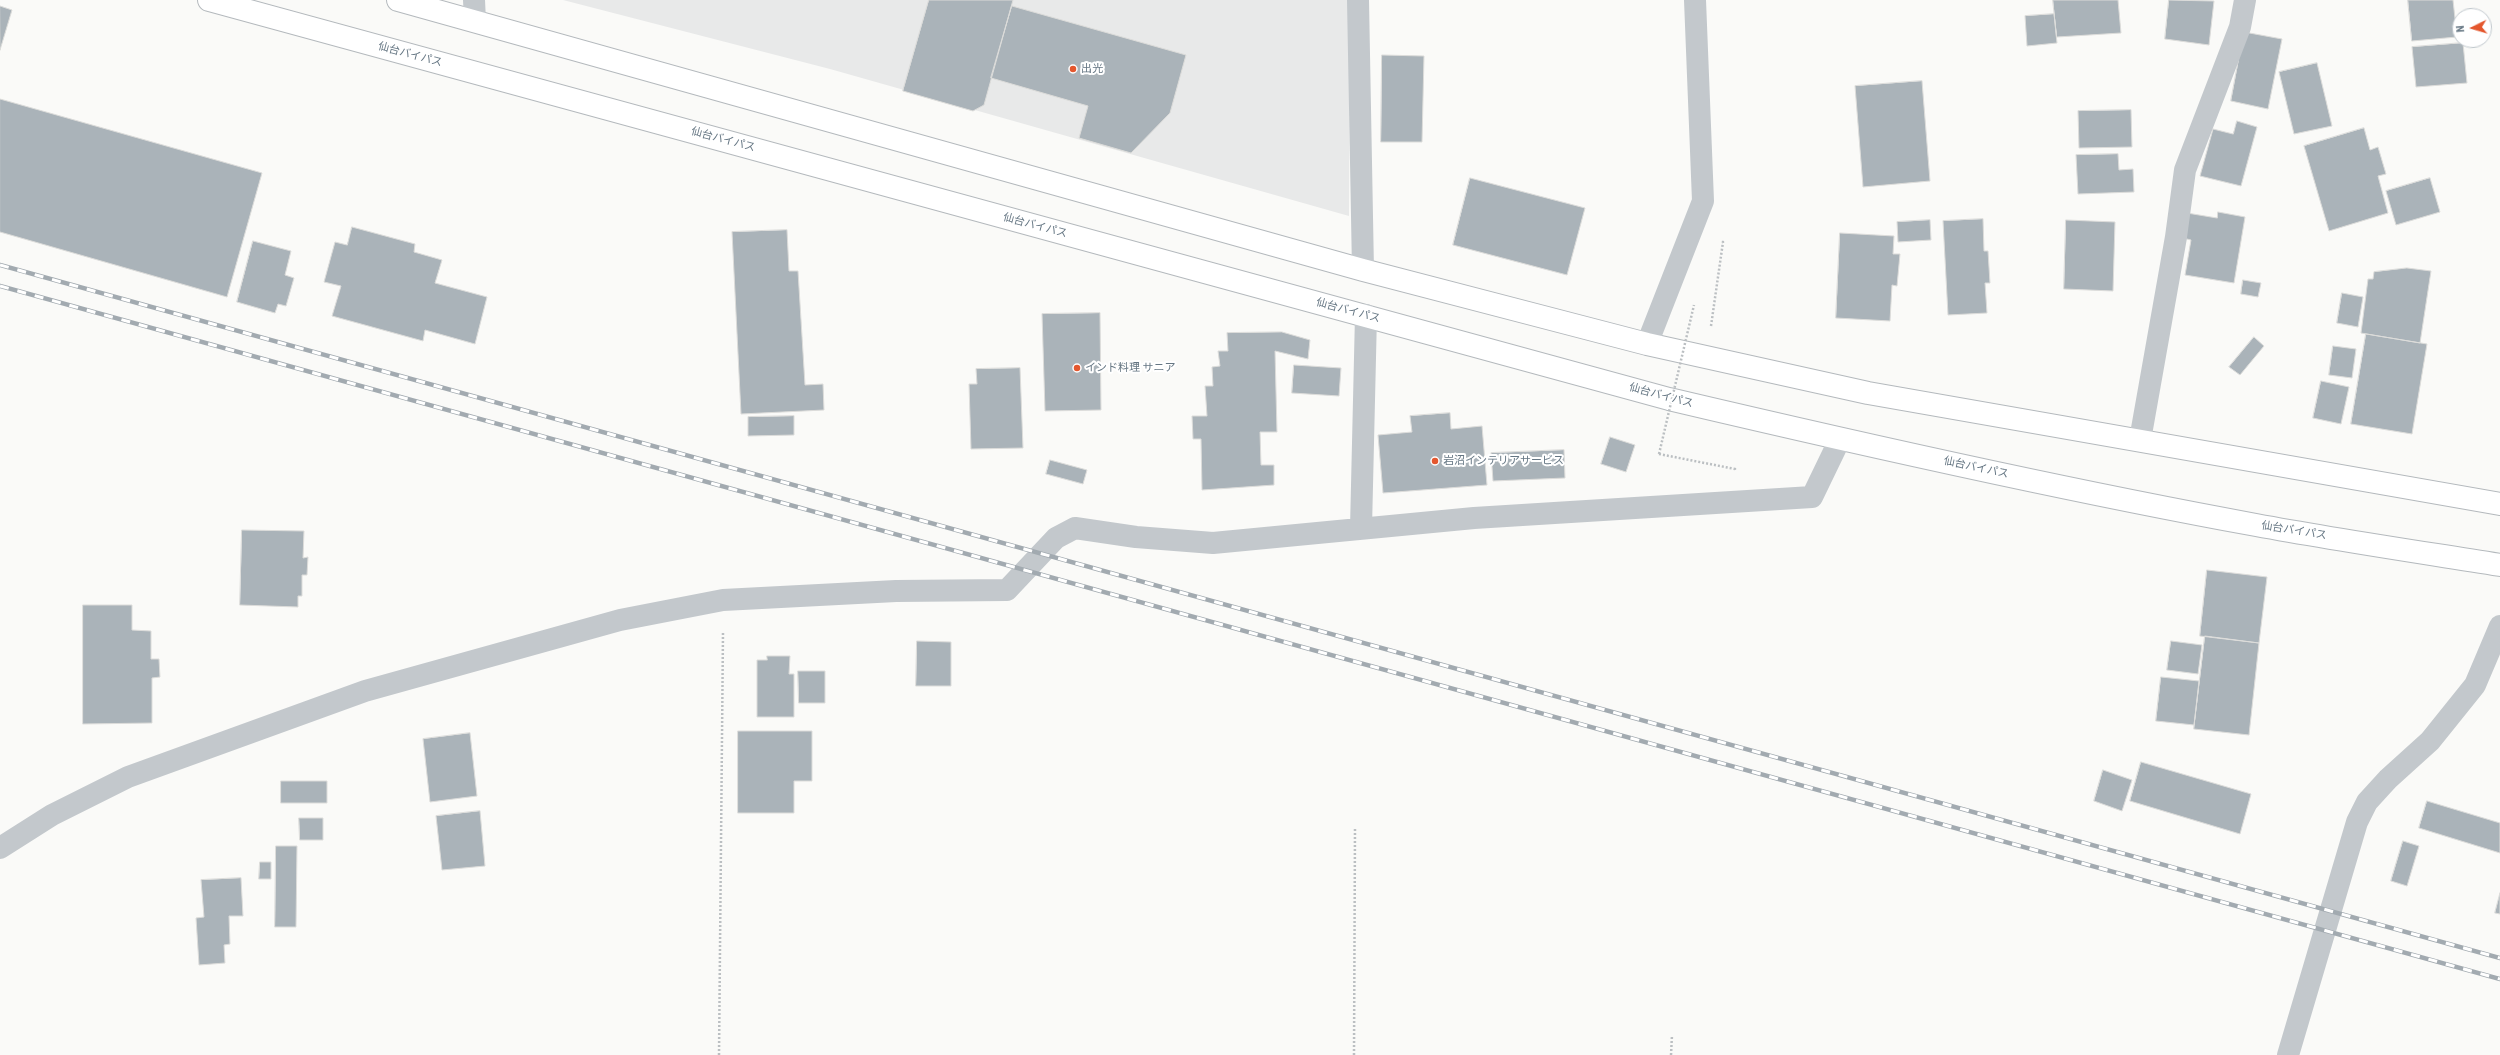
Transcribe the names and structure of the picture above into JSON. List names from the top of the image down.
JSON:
{
  "streets": {
    "highway": ["仙台バイパス"]
  },
  "places": ["出光", "インド料理 サニア", "岩沼インテリアサービス"],
  "north": "left"
}
